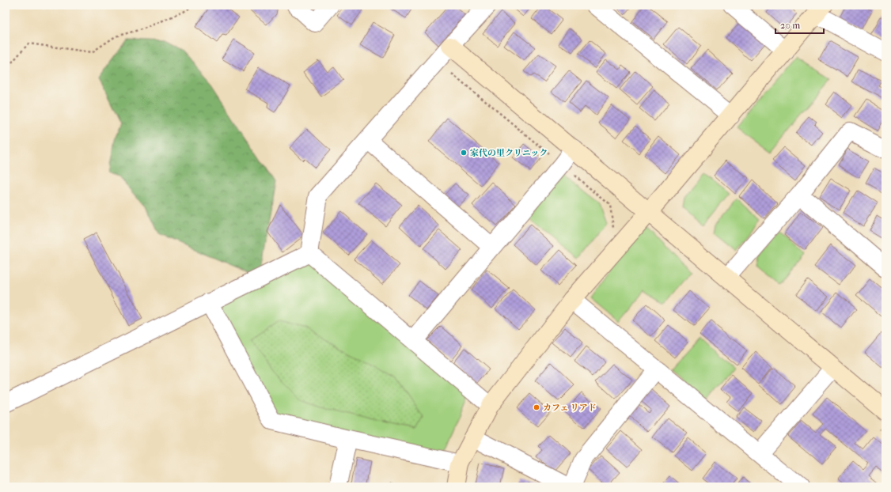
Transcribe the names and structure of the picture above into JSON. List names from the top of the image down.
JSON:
{
  "places": ["家代の里クリニック", "カフェ リアド"],
  "scale_bar": "20 m"
}
